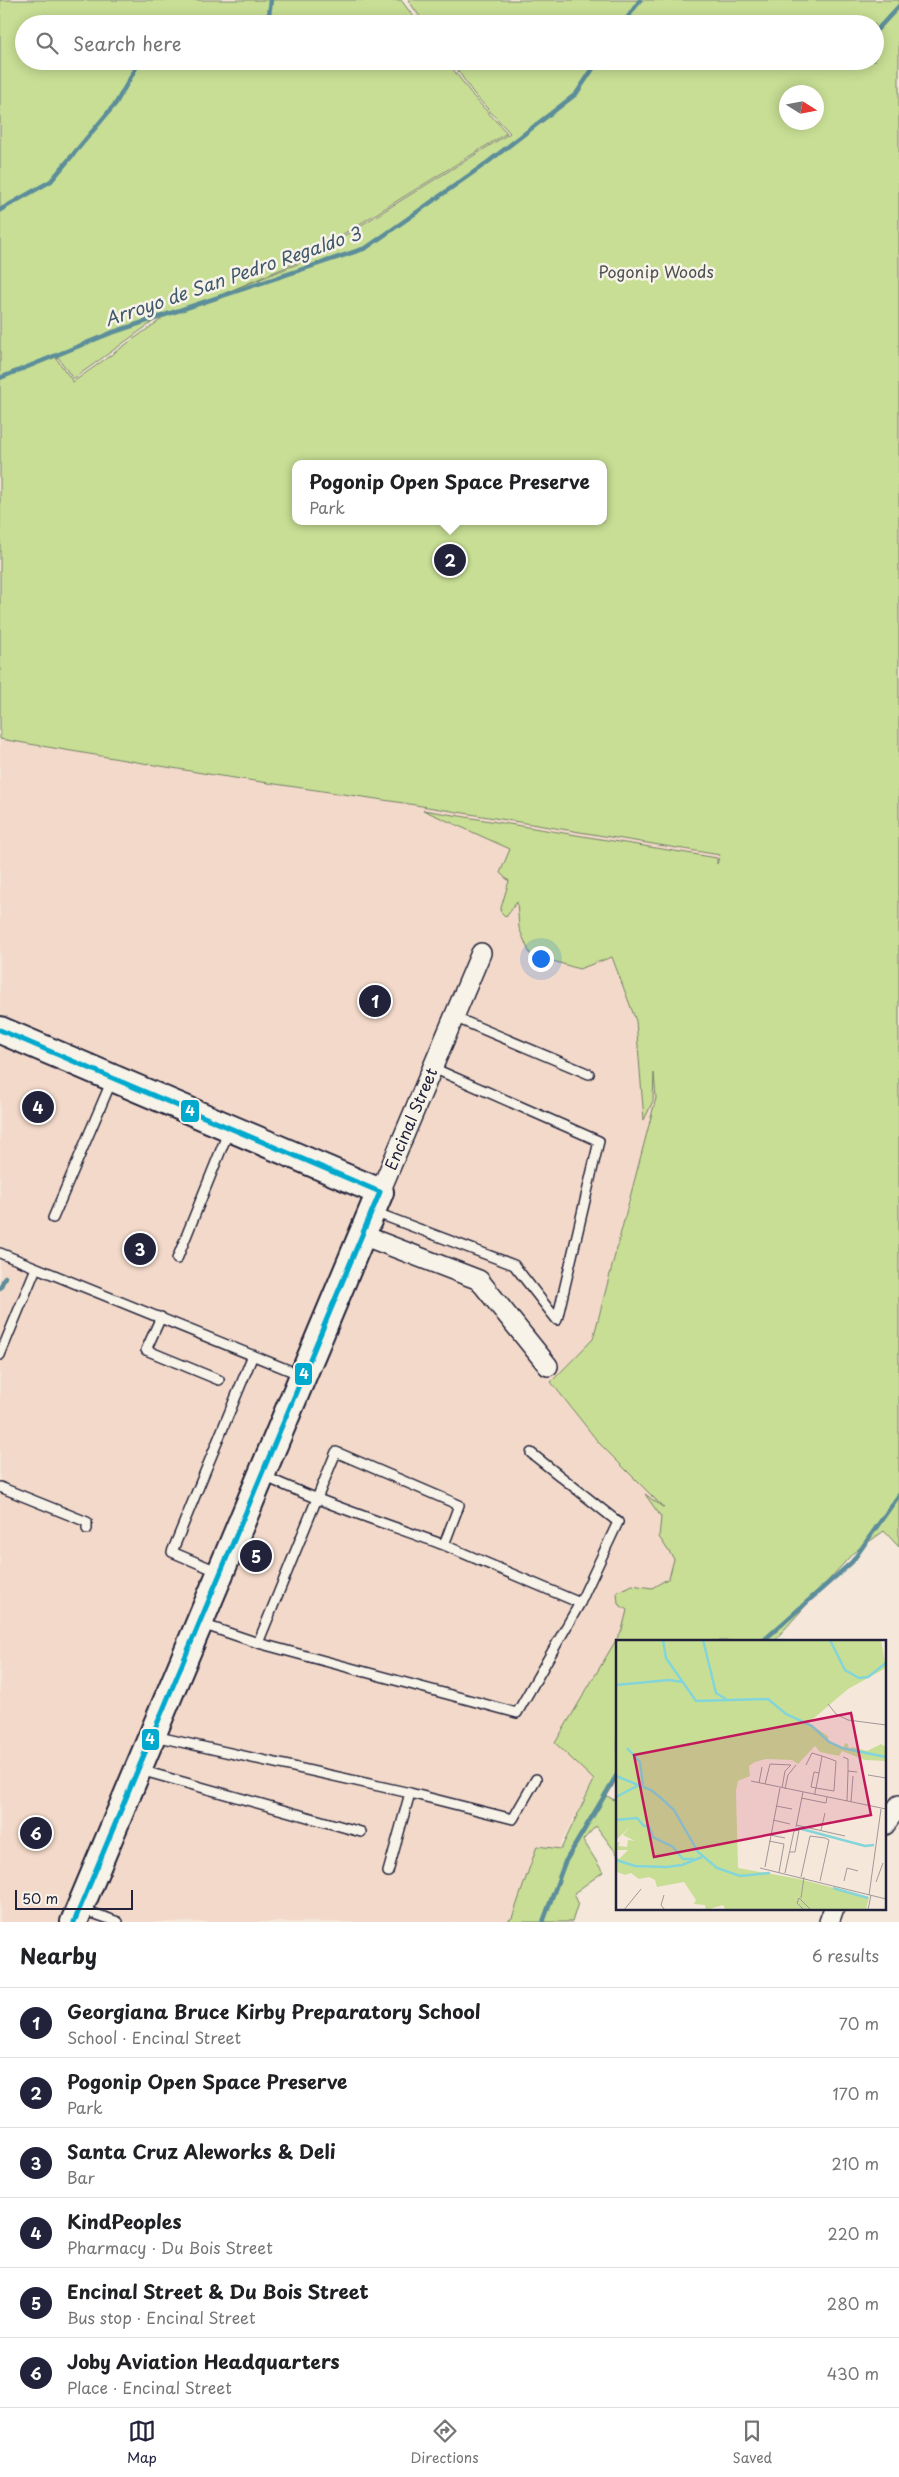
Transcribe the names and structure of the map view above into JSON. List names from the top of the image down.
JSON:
{
  "streets": {
    "street": ["Encinal Street"]
  },
  "water": ["Arroyo de San Pedro Regaldo 3"],
  "parks": ["Pogonip Woods"],
  "lines": ["transit line 4"],
  "scale_bar": "50 m",
  "north": "right",
  "page": {
    "search": "Search here",
    "popup": ["Pogonip Open Space Preserve", "Park"],
    "pins": [
      "2",
      "1",
      "4",
      "3",
      "5",
      "6"
    ],
    "scale": "50 m",
    "heading": ["Nearby", "6 results"],
    "list": [
      {
        "mark": "1",
        "name": "Georgiana Bruce Kirby Preparatory School",
        "note": "School · Encinal Street",
        "value": "70 m"
      },
      {
        "mark": "2",
        "name": "Pogonip Open Space Preserve",
        "note": "Park",
        "value": "170 m"
      },
      {
        "mark": "3",
        "name": "Santa Cruz Aleworks & Deli",
        "note": "Bar",
        "value": "210 m"
      },
      {
        "mark": "4",
        "name": "KindPeoples",
        "note": "Pharmacy · Du Bois Street",
        "value": "220 m"
      },
      {
        "mark": "5",
        "name": "Encinal Street & Du Bois Street",
        "note": "Bus stop · Encinal Street",
        "value": "280 m"
      },
      {
        "mark": "6",
        "name": "Joby Aviation Headquarters",
        "note": "Place · Encinal Street",
        "value": "430 m"
      }
    ],
    "nav": ["Map", "Directions", "Saved"]
  }
}
